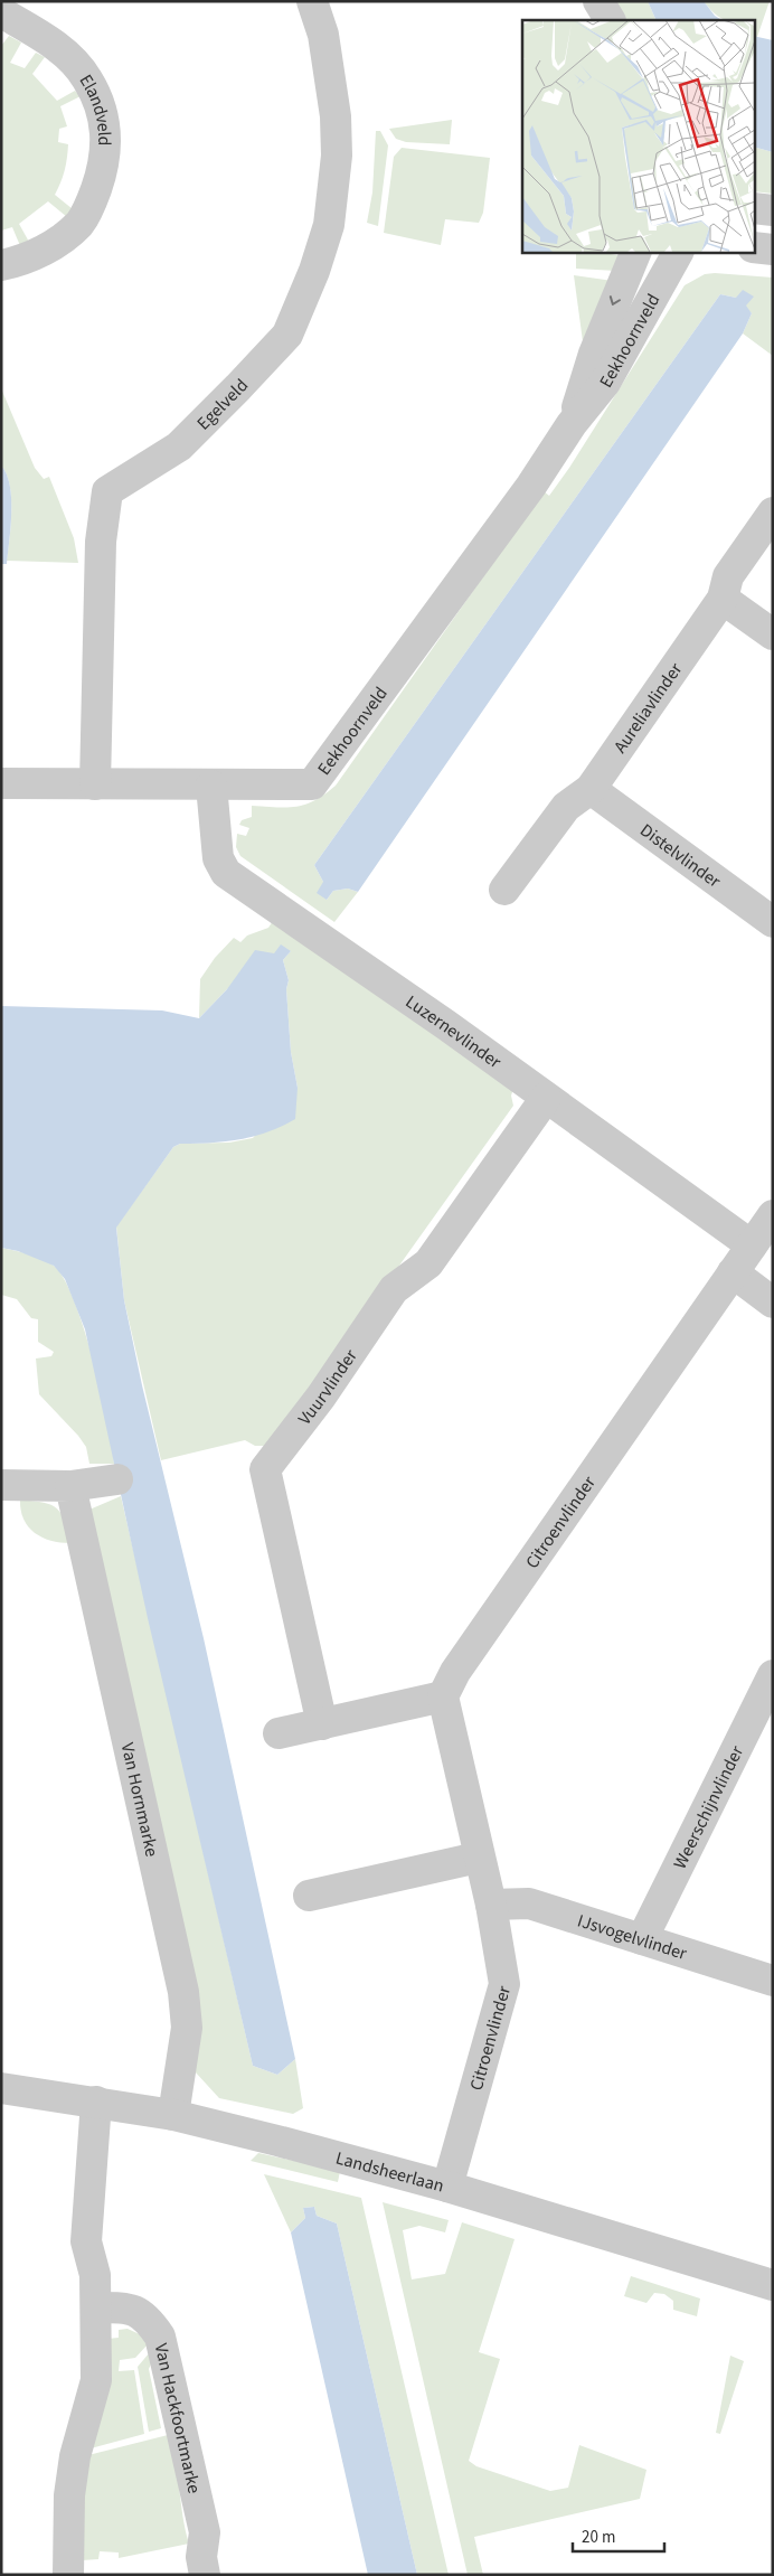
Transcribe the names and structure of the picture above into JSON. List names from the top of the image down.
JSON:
{
  "streets": {
    "street": [
      "Elandveld",
      "Eekhoornveld",
      "Egelveld",
      "Aureliavlinder",
      "Distelvlinder",
      "Luzernevlinder",
      "Vuurvlinder",
      "Citroenvlinder",
      "Van Hornmarke",
      "Weerschijnvlinder",
      "IJsvogelvlinder",
      "Landsheerlaan",
      "Van Hackfoortmarke"
    ]
  },
  "crossings": [
    ["Eekhoornveld", "Egelveld"],
    ["Eekhoornveld", "Luzernevlinder"],
    ["Aureliavlinder", "Distelvlinder"],
    ["Luzernevlinder", "Vuurvlinder"],
    ["Luzernevlinder", "Citroenvlinder"],
    ["Citroenvlinder", "IJsvogelvlinder"],
    ["Citroenvlinder", "Landsheerlaan"],
    ["Van Hornmarke", "Landsheerlaan"],
    ["Weerschijnvlinder", "IJsvogelvlinder"]
  ],
  "scale_bar": "20 m"
}
